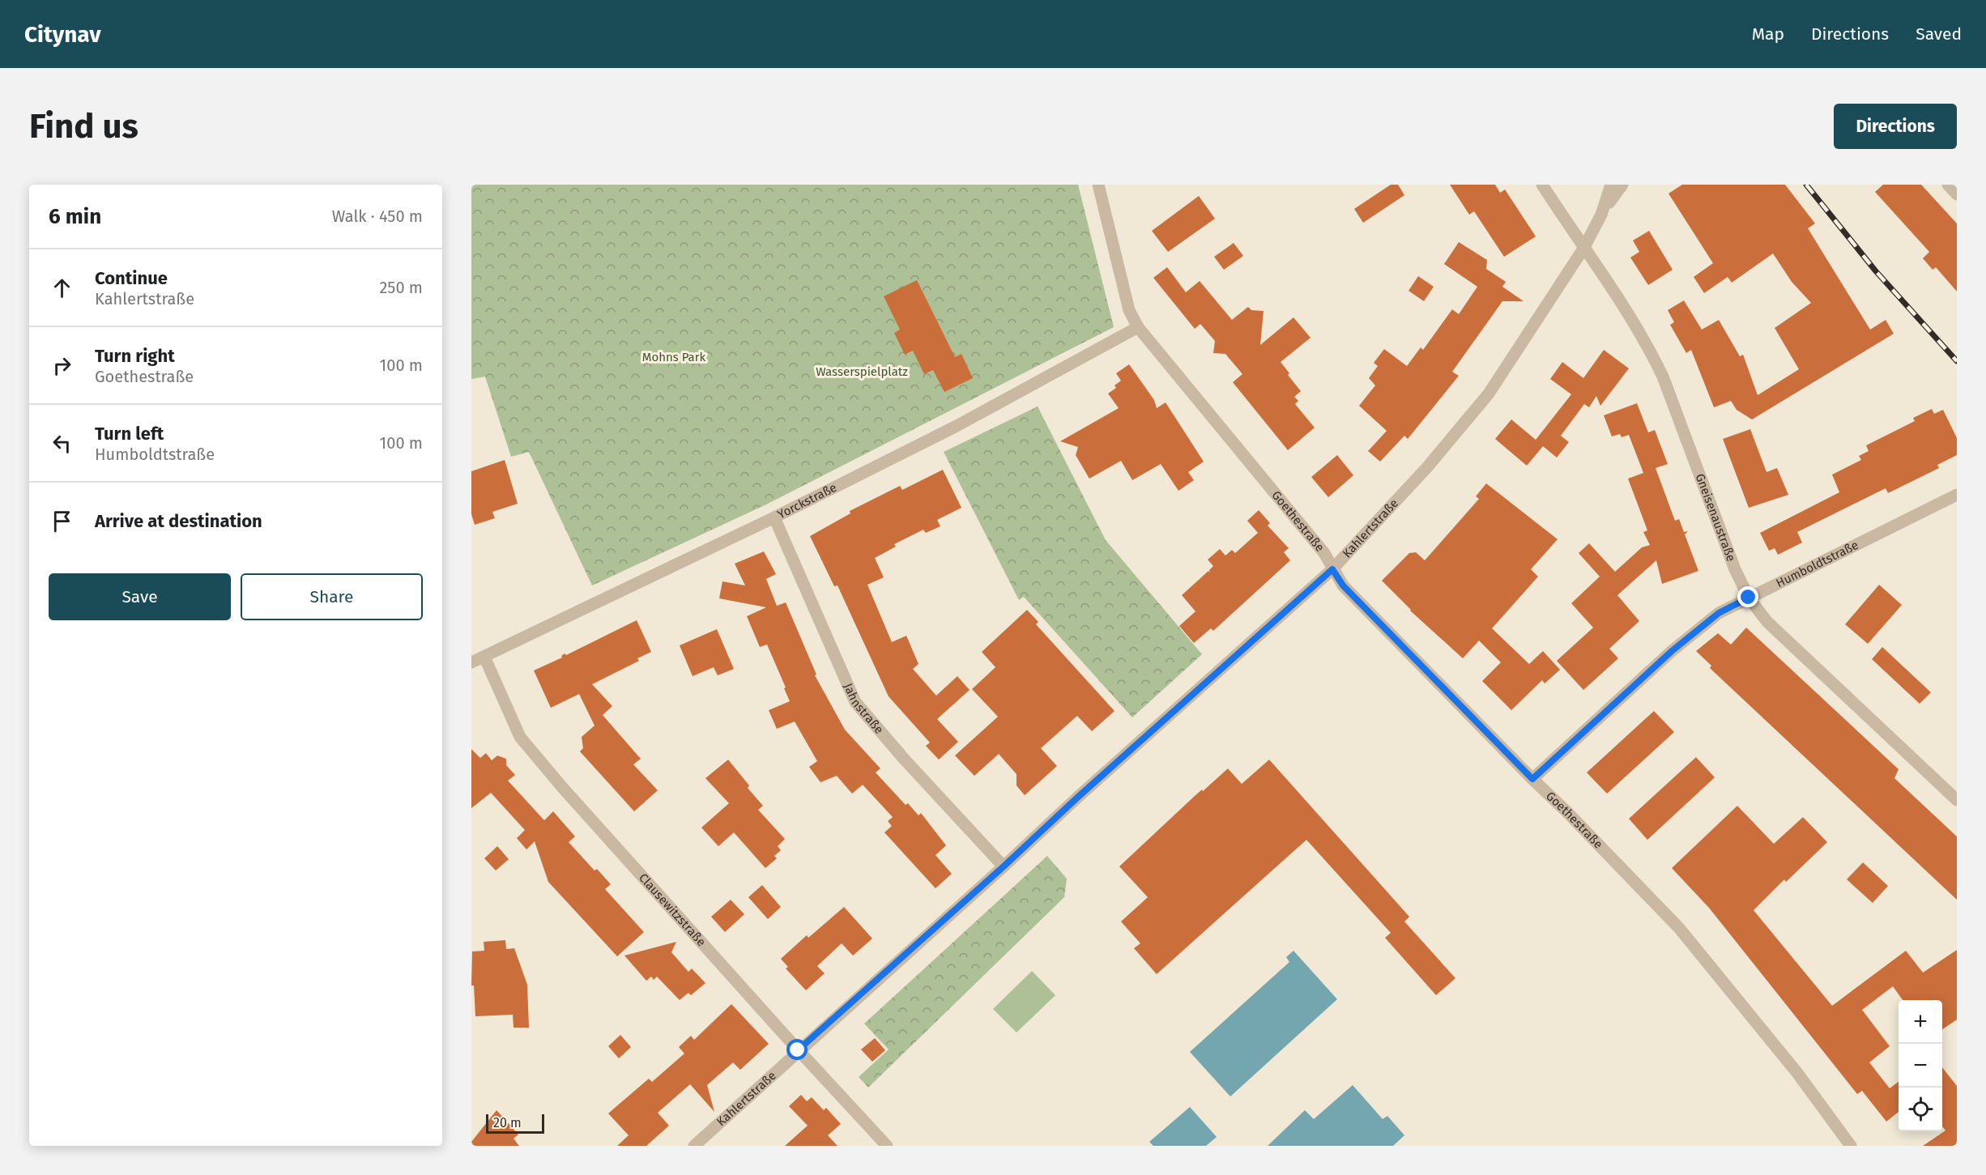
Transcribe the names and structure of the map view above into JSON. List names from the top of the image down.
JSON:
{
  "streets": {
    "street": [
      "Yorckstraße",
      "Gneisenaustraße",
      "Goethestraße",
      "Kahlertstraße",
      "Humboldtstraße",
      "Jahnstraße",
      "Clausewitzstraße"
    ]
  },
  "crossings": [
    ["Yorckstraße", "Goethestraße"],
    ["Yorckstraße", "Jahnstraße"],
    ["Yorckstraße", "Clausewitzstraße"],
    ["Gneisenaustraße", "Kahlertstraße"],
    ["Gneisenaustraße", "Humboldtstraße"],
    ["Goethestraße", "Kahlertstraße"],
    ["Goethestraße", "Humboldtstraße"],
    ["Kahlertstraße", "Jahnstraße"],
    ["Kahlertstraße", "Clausewitzstraße"]
  ],
  "parks": ["Mohns Park", "Wasserspielplatz"],
  "scale_bar": "20 m",
  "page": {
    "header": "Citynav",
    "nav": ["Map", "Directions", "Saved"],
    "buttons": [
      "Directions",
      ["Save", "Share"]
    ],
    "title": "Find us",
    "heading": ["6 min", "Walk · 450 m"],
    "list": [
      ["Continue", "Kahlertstraße", "250 m"],
      ["Turn right", "Goethestraße", "100 m"],
      ["Turn left", "Humboldtstraße", "100 m"],
      "Arrive at destination"
    ],
    "map_buttons": ["+", "−"],
    "scale": "20 m"
  }
}
